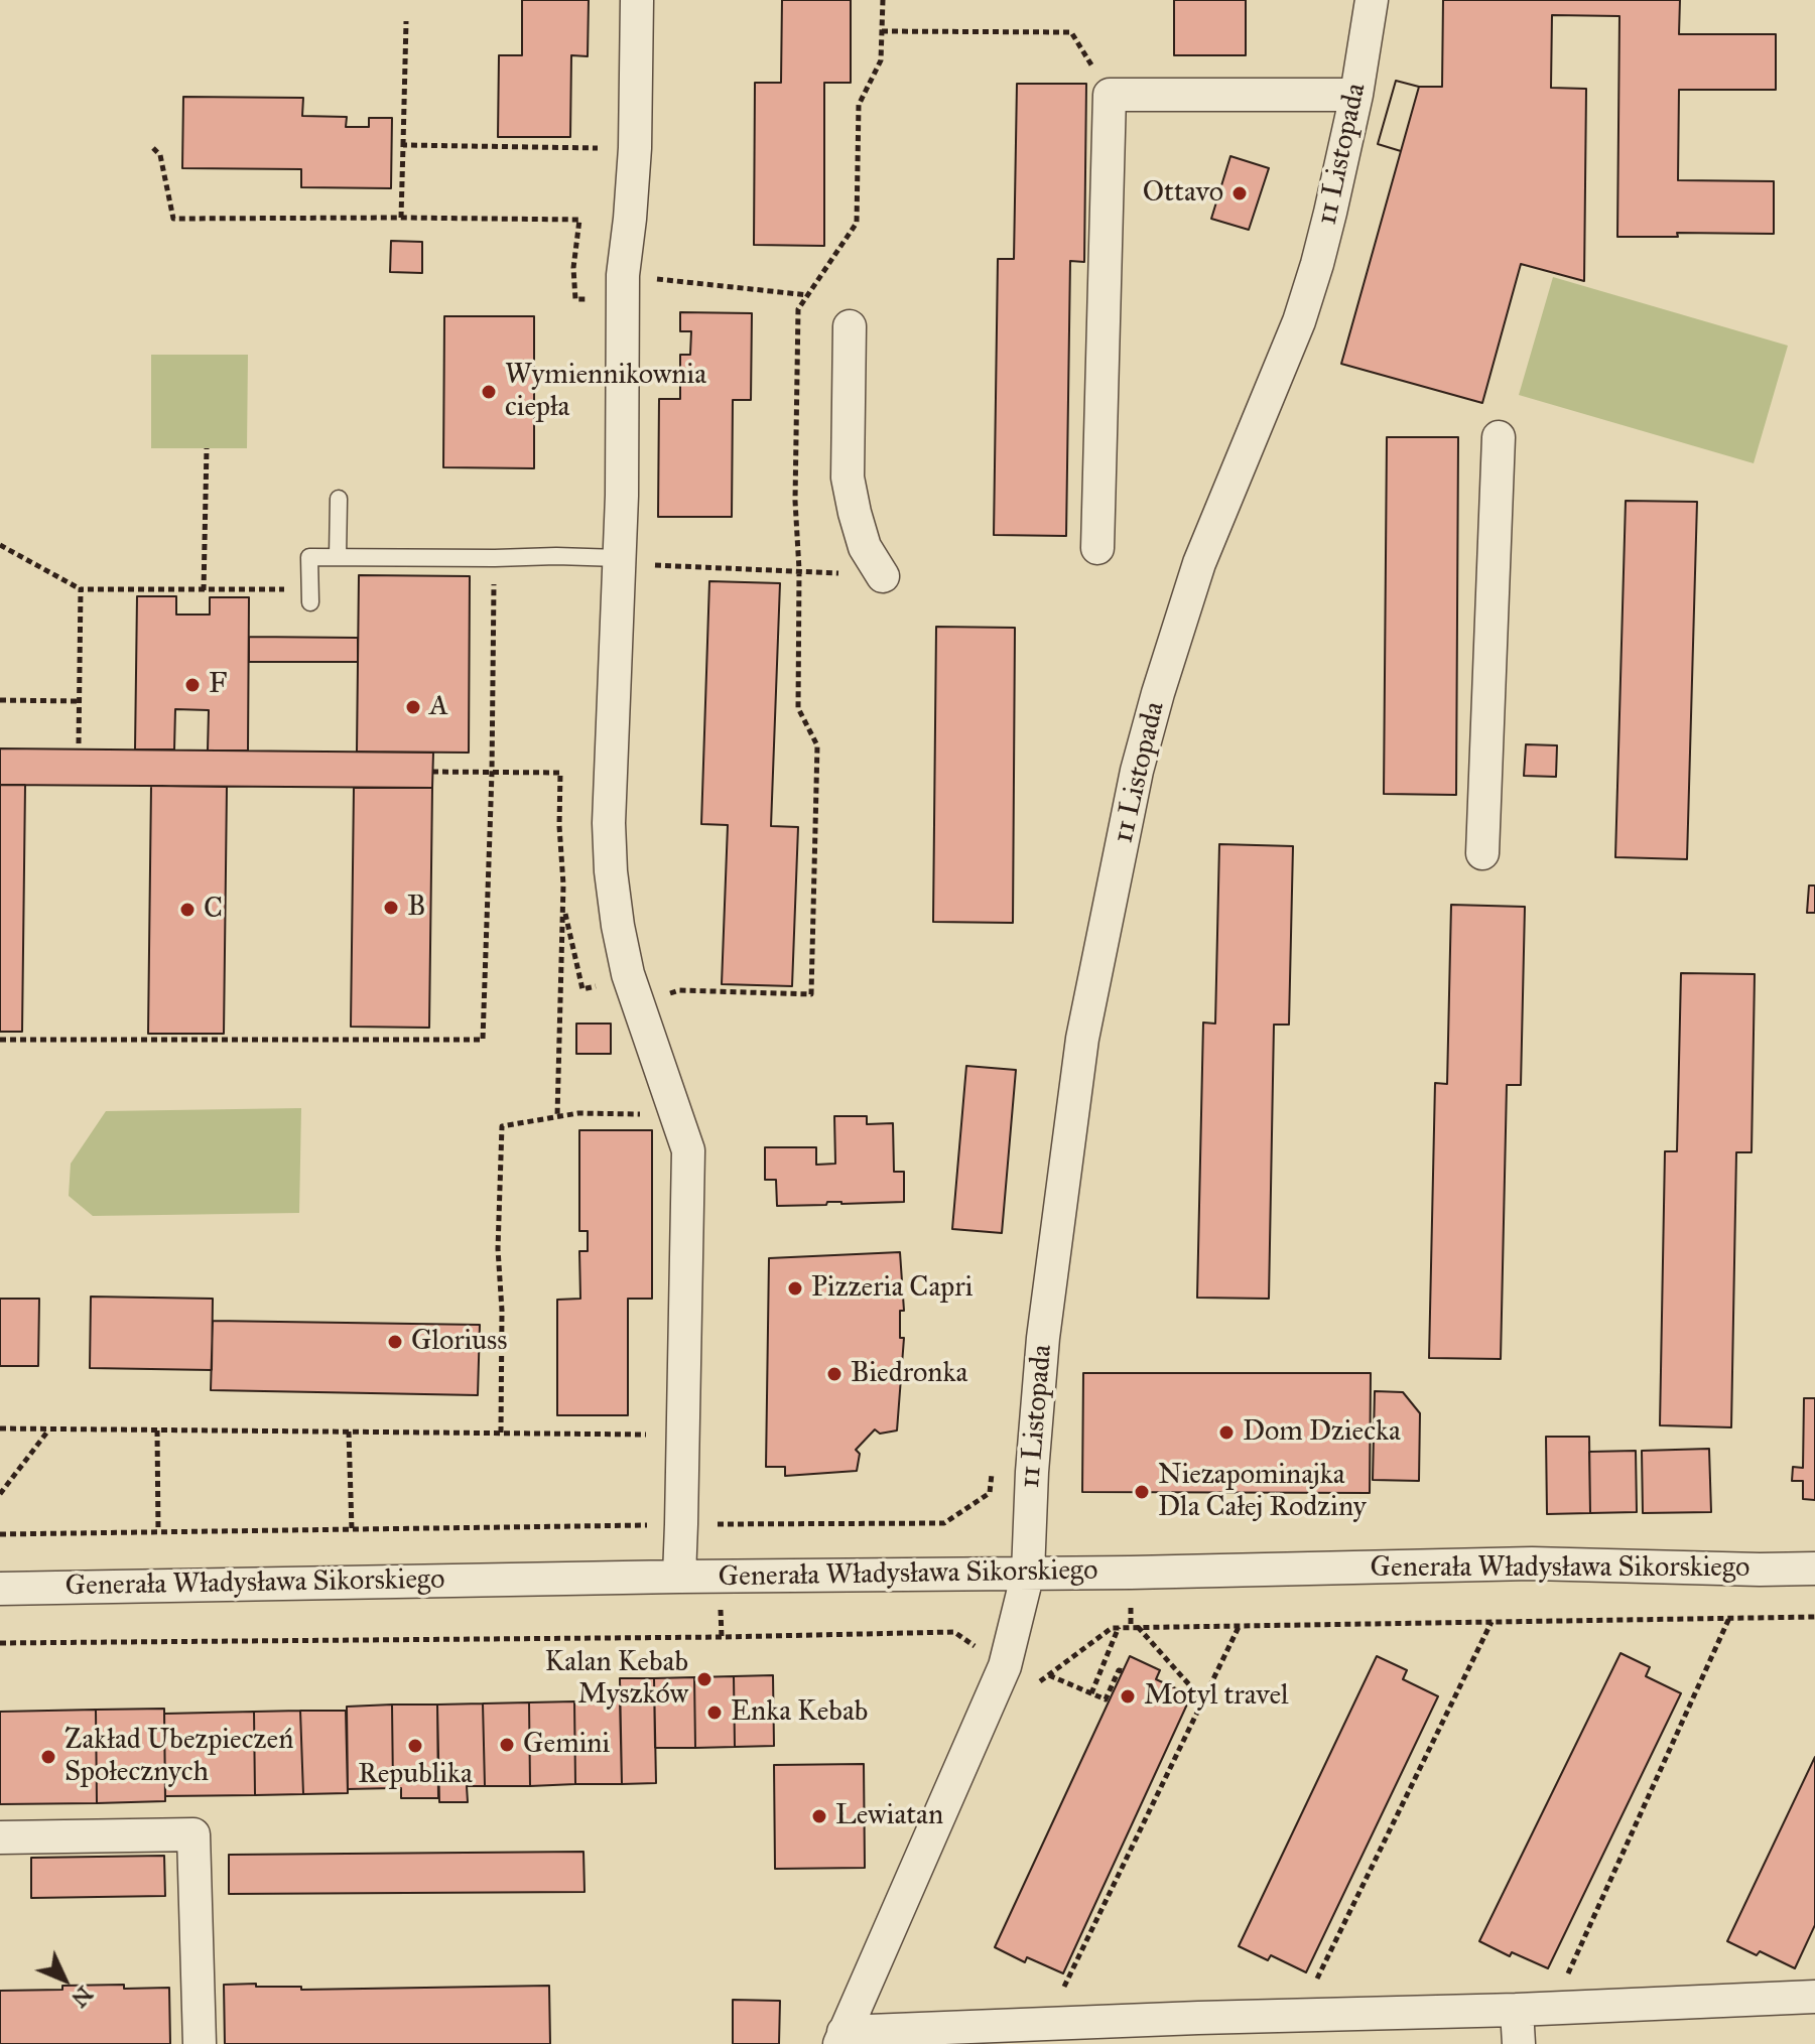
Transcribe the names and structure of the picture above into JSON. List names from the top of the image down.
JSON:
{
  "streets": {
    "street": ["11 Listopada", "Generała Władysława Sikorskiego"]
  },
  "crossings": [
    ["11 Listopada", "Generała Władysława Sikorskiego"]
  ],
  "places": [
    "Ottavo",
    "Wymiennikownia ciepła",
    "F",
    "A",
    "B",
    "C",
    "Pizzeria Capri",
    "Gloriuss",
    "Biedronka",
    "Dom Dziecka",
    "Niezapominajka Dla Całej Rodziny",
    "Kalan Kebab Myszków",
    "Motyl travel",
    "Enka Kebab",
    "Gemini",
    "Republika",
    "Zakład Ubezpieczeń Społecznych",
    "Lewiatan"
  ],
  "north": "bottom right"
}
